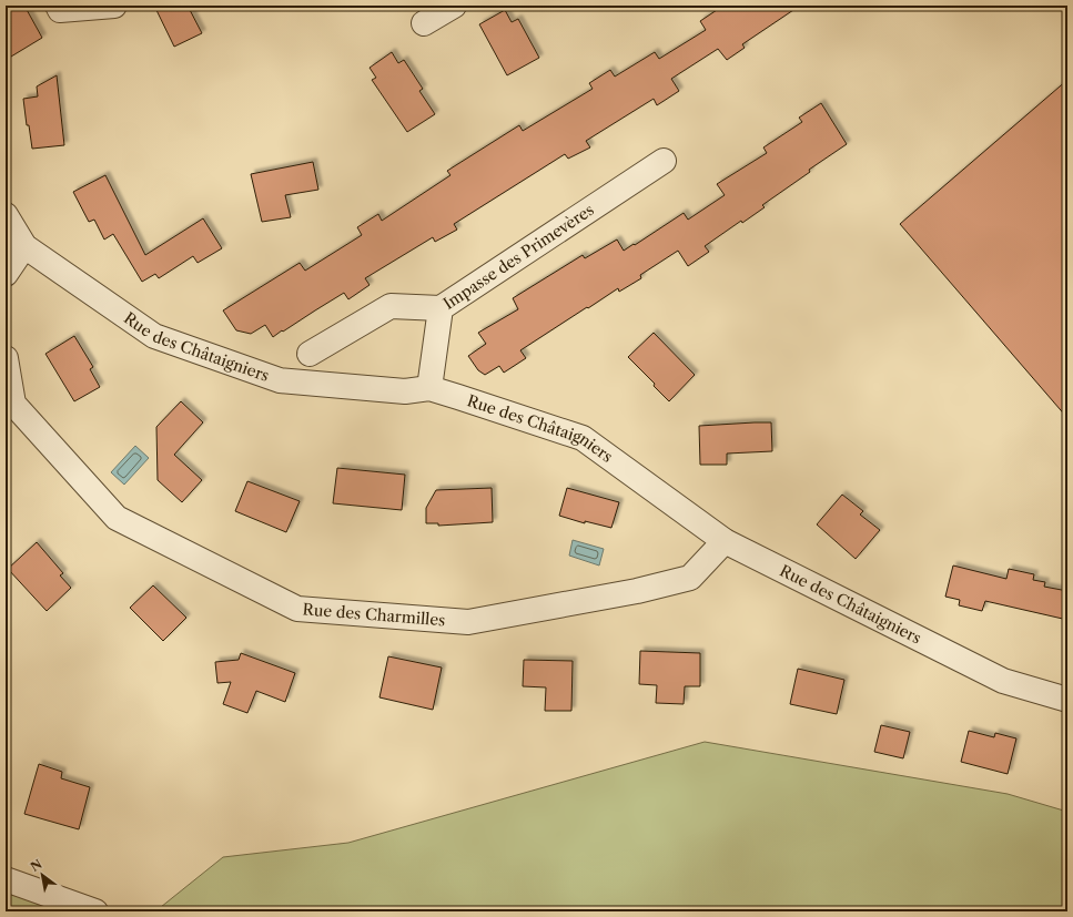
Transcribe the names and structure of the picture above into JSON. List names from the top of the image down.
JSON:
{
  "streets": {
    "street": ["Impasse des Primevères", "Rue des Châtaigniers", "Rue des Charmilles"]
  },
  "crossings": [
    ["Impasse des Primevères", "Rue des Châtaigniers"],
    ["Rue des Châtaigniers", "Rue des Charmilles"]
  ],
  "north": "top left"
}
